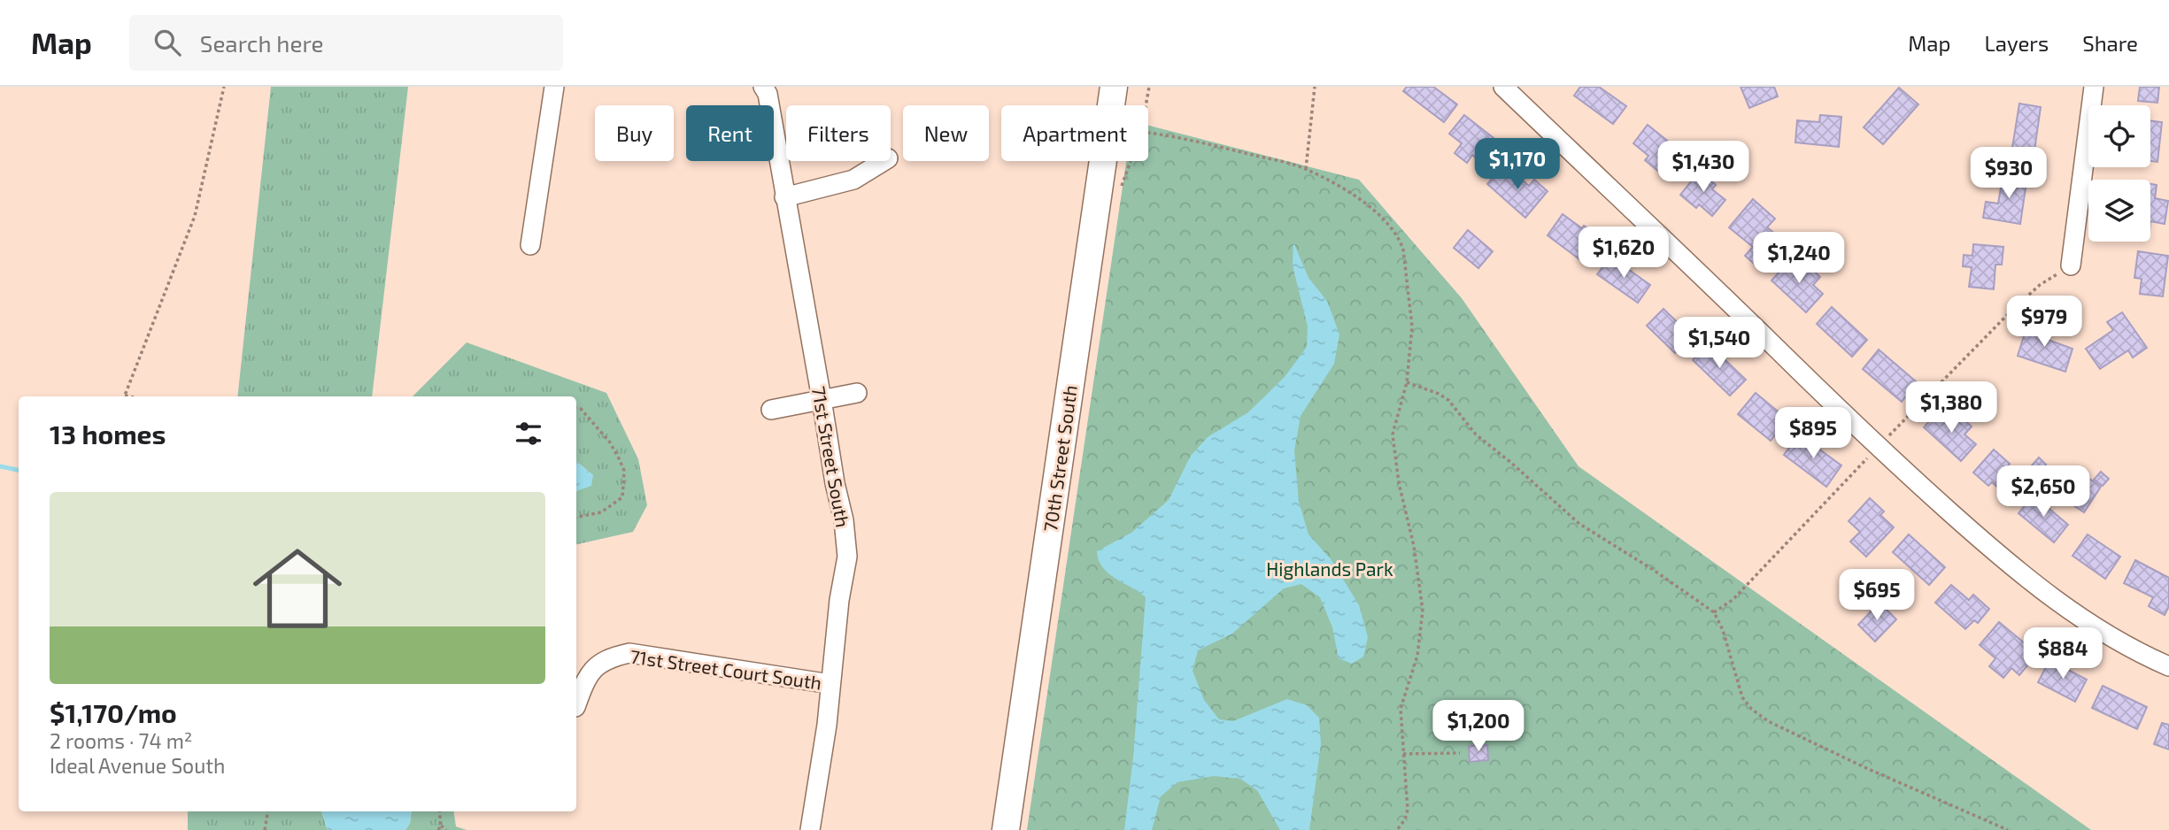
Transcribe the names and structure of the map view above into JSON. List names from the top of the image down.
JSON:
{
  "streets": {
    "main road": ["70th Street South"],
    "street": ["71st Street South", "71st Street Court South"]
  },
  "crossings": [
    ["71st Street South", "71st Street Court South"]
  ],
  "parks": ["Highlands Park"],
  "page": {
    "header": "Map",
    "search": "Search here",
    "nav": ["Map", "Layers", "Share"],
    "chip": [
      "Buy",
      "Rent",
      "Filters",
      "New",
      "Apartment"
    ],
    "price": [
      "$1,170",
      "$1,430",
      "$930",
      "$1,620",
      "$1,240",
      "$979",
      "$1,540",
      "$1,380",
      "$895",
      "$2,650",
      "$695",
      "$884",
      "$1,200"
    ],
    "heading": "13 homes",
    "list": [
      {
        "name": "$1,170/mo",
        "note": "2 rooms · 74 m² · Ideal Avenue South"
      }
    ]
  }
}
